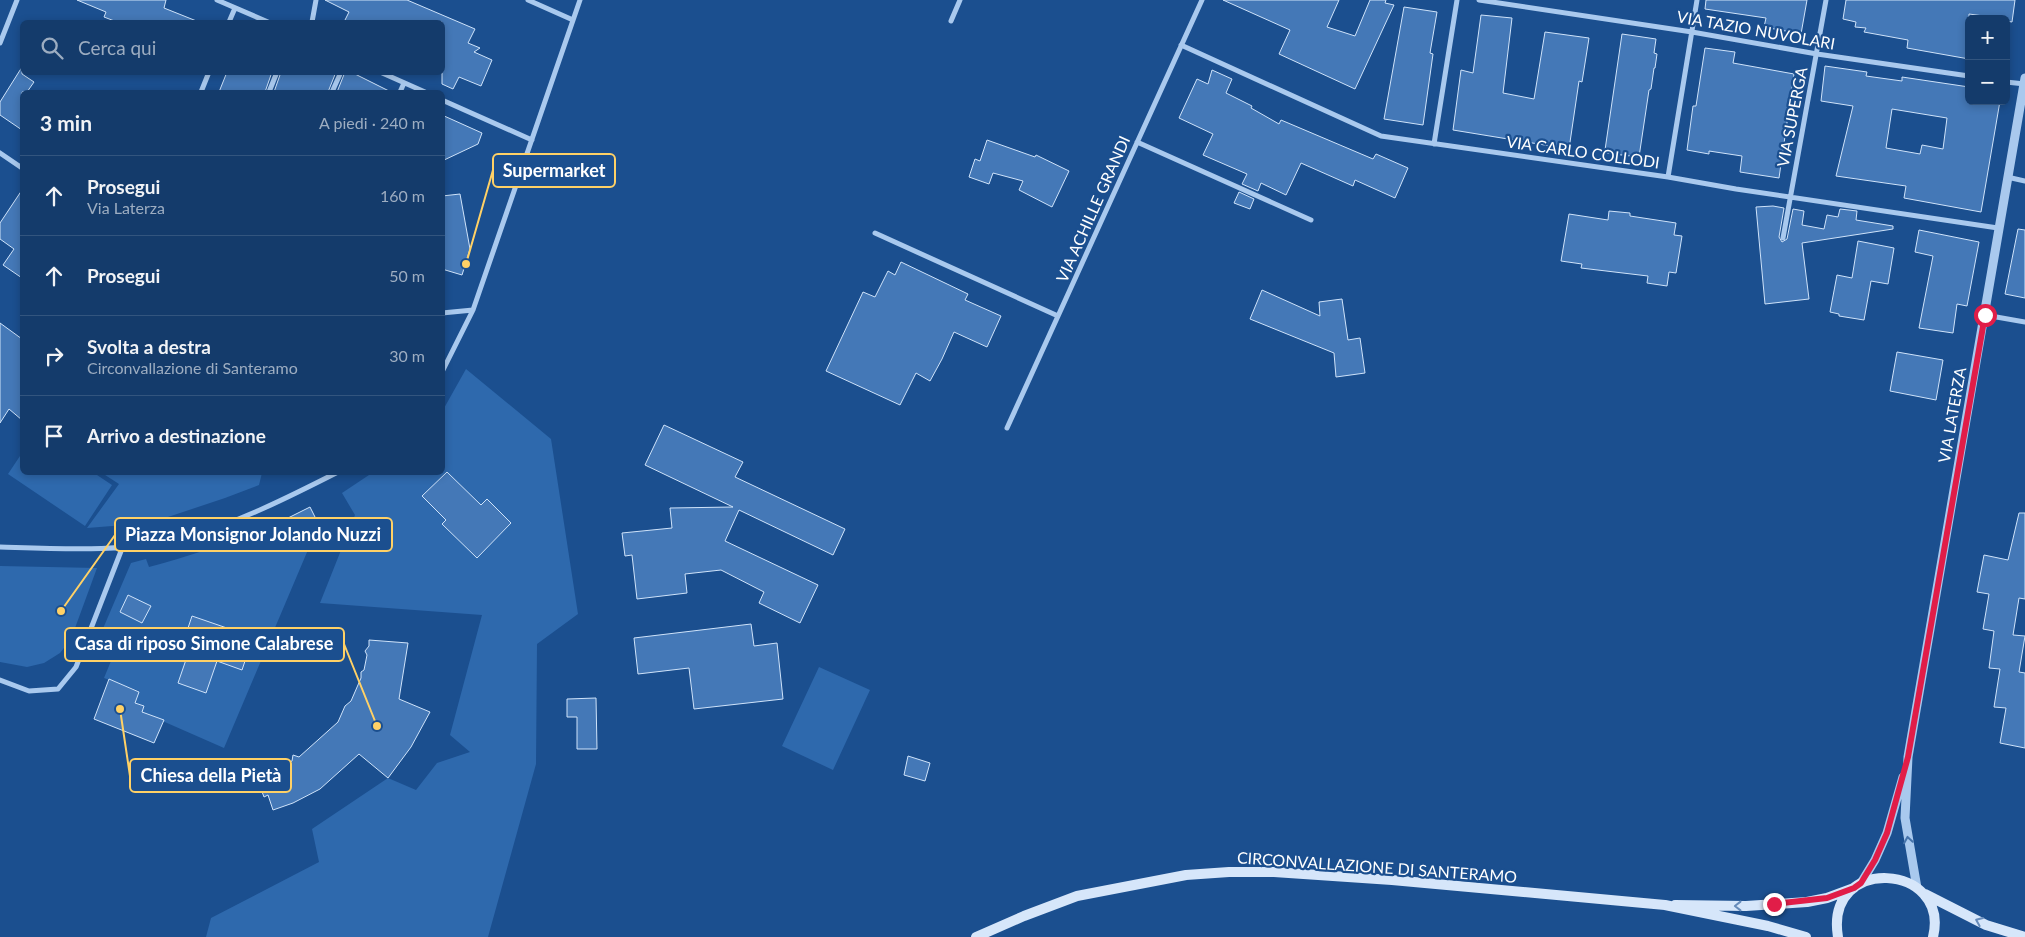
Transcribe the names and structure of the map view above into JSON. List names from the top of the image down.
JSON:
{
  "streets": {
    "main road": ["CIRCONVALLAZIONE DI SANTERAMO"],
    "street": [
      "VIA TAZIO NUVOLARI",
      "VIA SUPERGA",
      "VIA CARLO COLLODI",
      "VIA ACHILLE GRANDI",
      "VIA LATERZA"
    ]
  },
  "crossings": [
    ["VIA TAZIO NUVOLARI", "VIA SUPERGA"],
    ["VIA SUPERGA", "VIA CARLO COLLODI"],
    ["VIA CARLO COLLODI", "VIA ACHILLE GRANDI"],
    ["VIA CARLO COLLODI", "VIA LATERZA"]
  ],
  "places": [
    "Supermarket",
    "Piazza Monsignor Jolando Nuzzi",
    "Chiesa della Pietà",
    "Casa di riposo Simone Calabrese"
  ],
  "page": {
    "map_buttons": ["+", "−"],
    "search": "Cerca qui",
    "heading": ["3 min", "A piedi · 240 m"],
    "list": [
      ["Prosegui", "Via Laterza", "160 m"],
      ["Prosegui", "50 m"],
      ["Svolta a destra", "Circonvallazione di Santeramo", "30 m"],
      "Arrivo a destinazione"
    ]
  }
}
